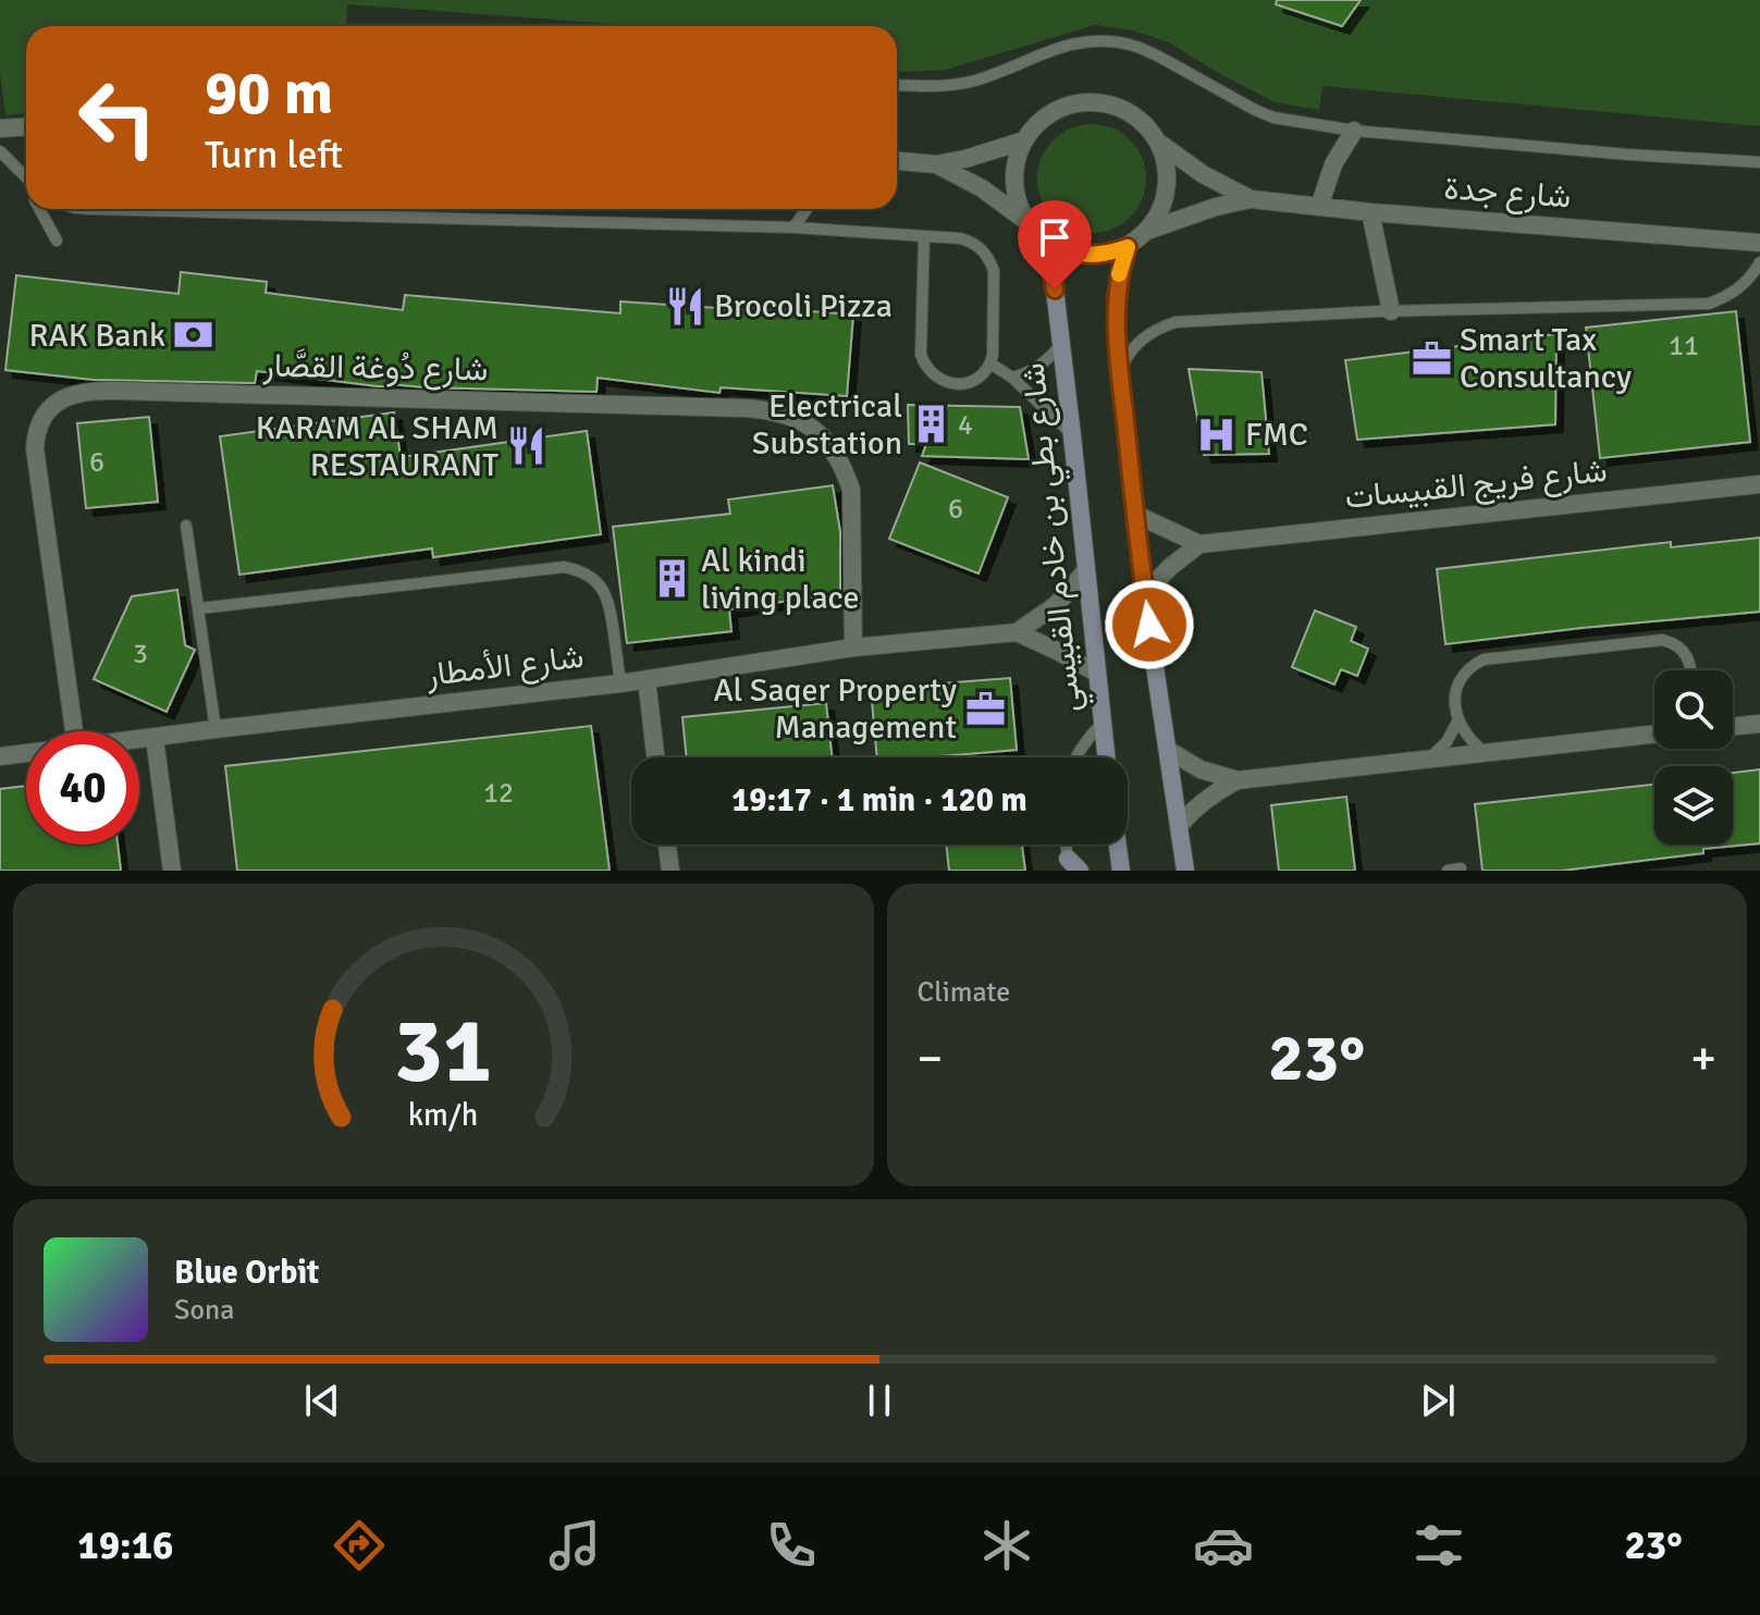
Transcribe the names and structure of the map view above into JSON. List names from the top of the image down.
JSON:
{
  "streets": {
    "street": [
      "شارع جدة",
      "شارع دُوغة القصَّار",
      "شارع فريج القبيسات",
      "شارع بطي بن خادم القبيسي",
      "شارع الأمطار"
    ]
  },
  "crossings": [
    ["شارع جدة", "شارع بطي بن خادم القبيسي"],
    ["شارع دُوغة القصَّار", "شارع الأمطار"],
    ["شارع بطي بن خادم القبيسي", "شارع الأمطار"]
  ],
  "places": {
    "restaurant": ["Brocoli Pizza", "KARAM AL SHAM RESTAURANT"],
    "bank": ["RAK Bank"],
    "office": ["Smart Tax Consultancy", "Al Saqer Property Management"],
    "building": ["Electrical Substation", "Al kindi living place"],
    "hospital": ["FMC"]
  },
  "house_numbers": [
    "11",
    "4",
    "6",
    "6",
    "3",
    "12"
  ],
  "page": {
    "turn": ["90 m", "Turn left"],
    "limit": "40",
    "trip": "19:17 · 1 min · 120 m",
    "tile": "Climate",
    "heat": ["−", "23°", "+"],
    "song": ["Blue Orbit", "Sona"],
    "tabs": ["19:16", "23°"],
    "gauge": ["31", "km/h"]
  }
}
